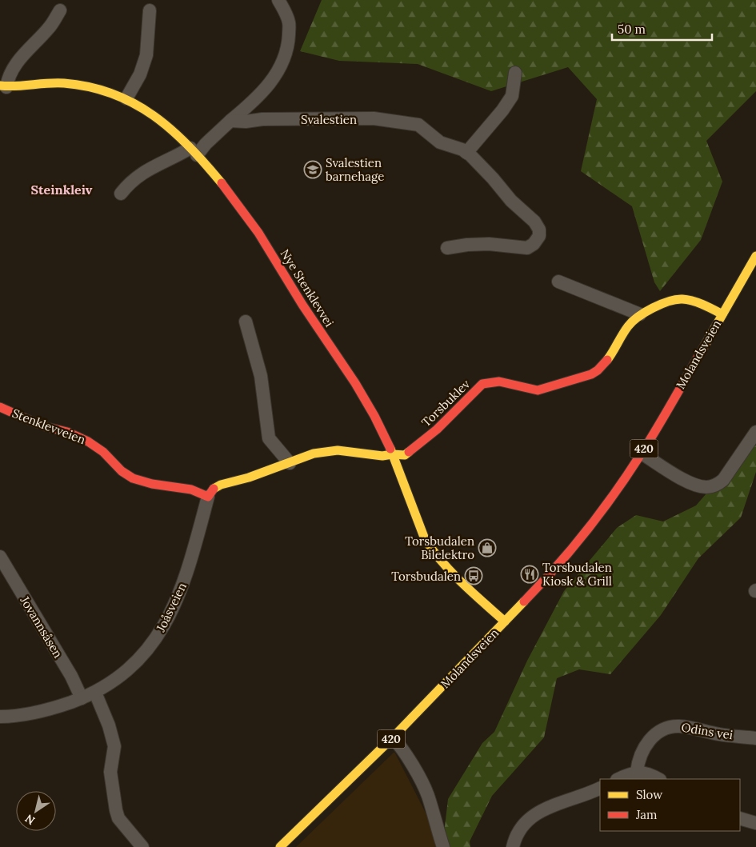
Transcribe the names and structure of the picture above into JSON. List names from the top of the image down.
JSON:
{
  "streets": {
    "main road": [
      "Nye Stenklevvei",
      "Molandsveien",
      "Torsbuklev",
      "Stenklevveien",
      "420"
    ],
    "street": [
      "Svalestien",
      "Joåsveien",
      "Jovannsåsen",
      "Odins vei"
    ]
  },
  "crossings": [
    ["Nye Stenklevvei", "Molandsveien"],
    ["Nye Stenklevvei", "Torsbuklev"],
    ["Molandsveien", "Torsbuklev"],
    ["Stenklevveien", "Joåsveien"],
    ["Joåsveien", "Jovannsåsen"]
  ],
  "districts": ["Steinkleiv"],
  "places": {
    "school or university": ["Svalestien barnehage"],
    "shop": ["Torsbudalen Bilelektro"],
    "restaurant": ["Torsbudalen Kiosk & Grill"],
    "bus stop": ["Torsbudalen"]
  },
  "legend": ["Slow", "Jam"],
  "scale_bar": "50 m",
  "north": "bottom left"
}
